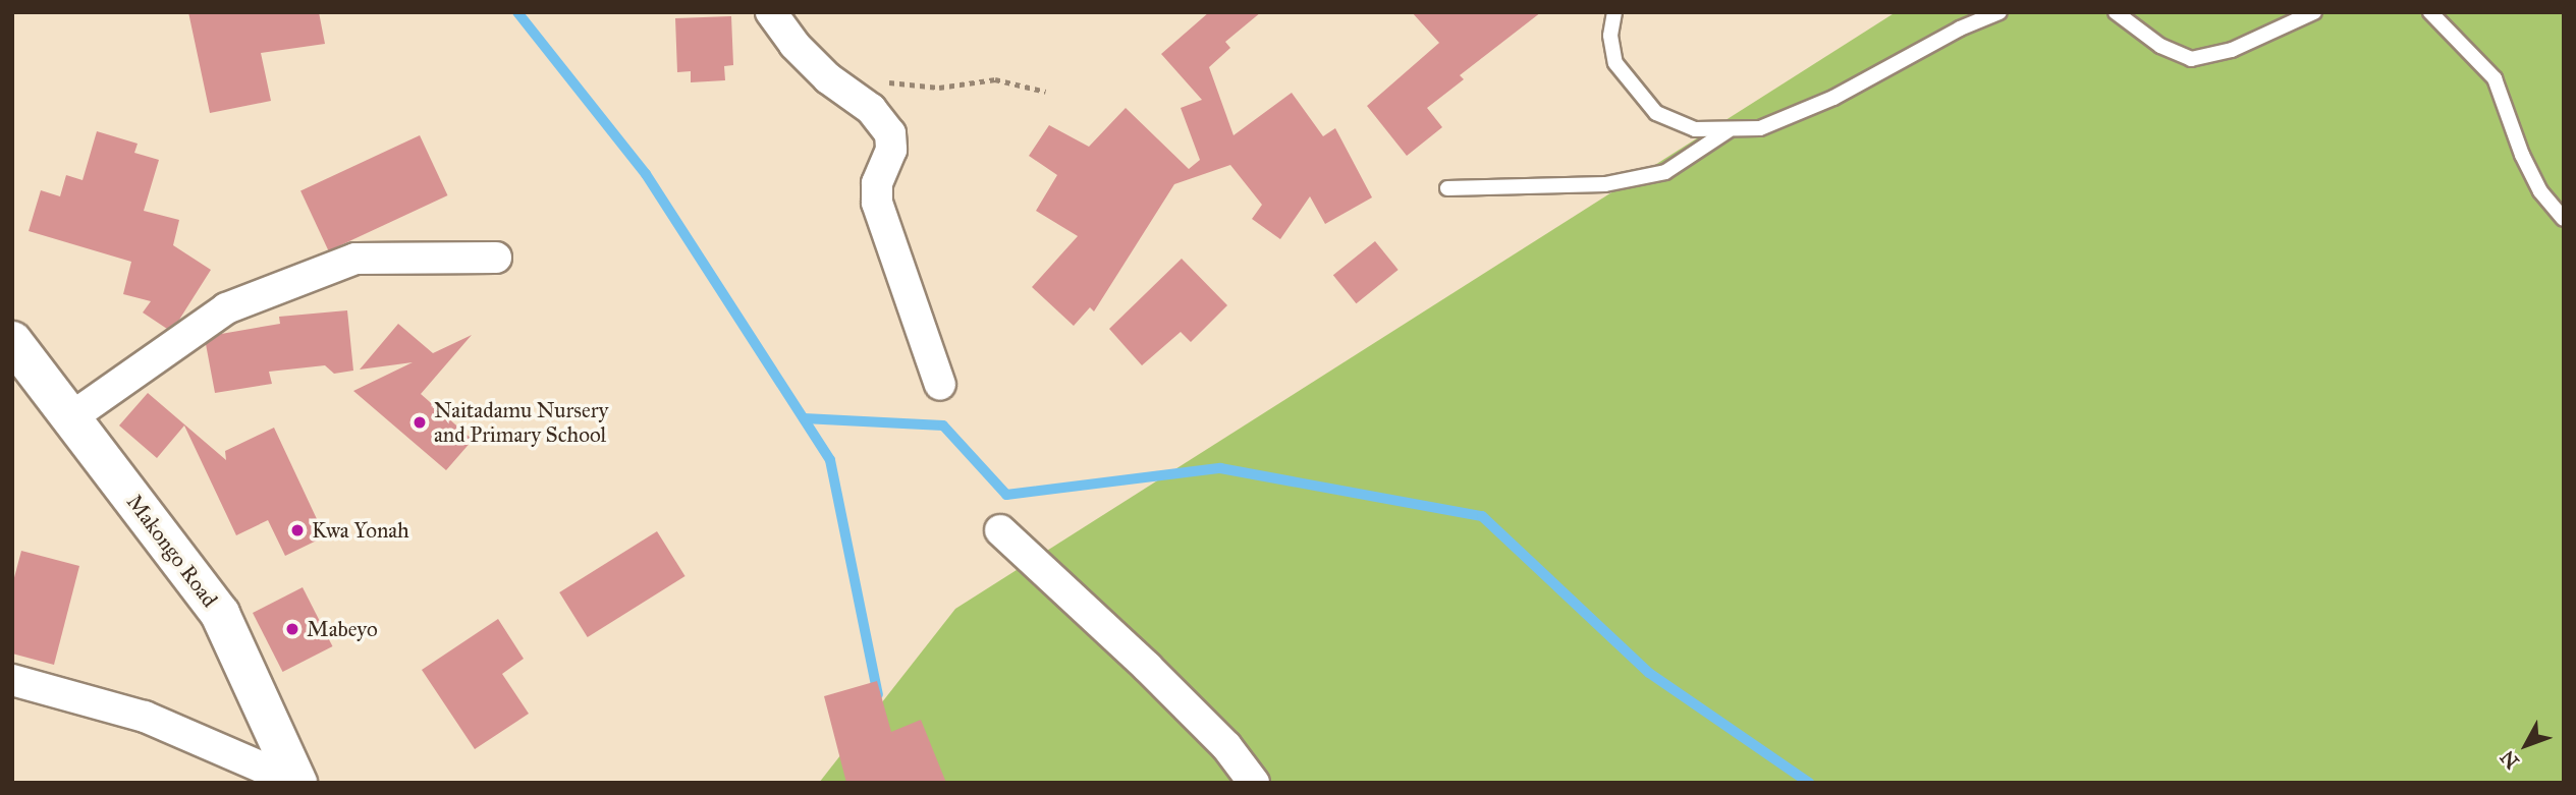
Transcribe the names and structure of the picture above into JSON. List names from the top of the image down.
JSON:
{
  "streets": {
    "street": ["Makongo Road"]
  },
  "places": ["Naitadamu Nursery and Primary School", "Kwa Yonah", "Mabeyo"],
  "north": "bottom left"
}
